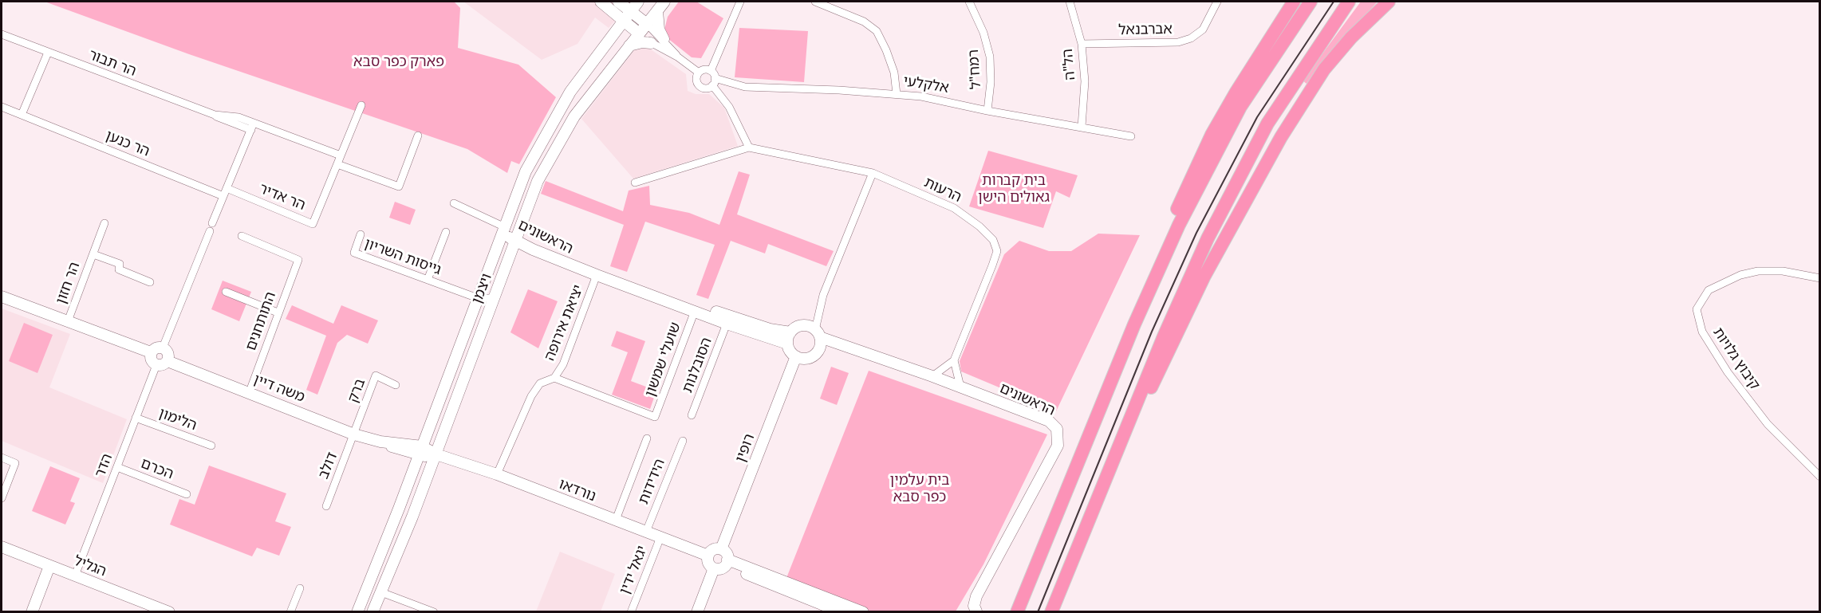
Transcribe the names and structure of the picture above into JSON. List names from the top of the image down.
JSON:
{
  "streets": {
    "street": [
      "אברבנאל",
      "הר תבור",
      "הל\"ה",
      "רמח\"ל",
      "אלקלעי",
      "הר כנען",
      "הרעות",
      "הר אדיר",
      "הראשונים",
      "גייסות השריון",
      "הר חזון",
      "ויצמן",
      "התותחנים",
      "יציאת אירופה",
      "קיבוץ גלויות",
      "שועלי שמשון",
      "הסובלנות",
      "משה דיין",
      "ברק",
      "הלימון",
      "רופין",
      "הדר",
      "דולב",
      "הכרם",
      "הידידות",
      "נורדאו",
      "הגליל",
      "יגאל ידין"
    ]
  },
  "crossings": [
    ["אברבנאל", "הל\"ה"],
    ["הר תבור", "הר אדיר"],
    ["הל\"ה", "אלקלעי"],
    ["רמח\"ל", "אלקלעי"],
    ["הראשונים", "ויצמן"],
    ["הראשונים", "יציאת אירופה"],
    ["הראשונים", "שועלי שמשון"],
    ["הראשונים", "הסובלנות"],
    ["הראשונים", "רופין"],
    ["גייסות השריון", "ויצמן"],
    ["ויצמן", "משה דיין"],
    ["ויצמן", "נורדאו"],
    ["התותחנים", "משה דיין"],
    ["יציאת אירופה", "שועלי שמשון"],
    ["יציאת אירופה", "נורדאו"],
    ["משה דיין", "ברק"],
    ["משה דיין", "הדר"],
    ["משה דיין", "דולב"],
    ["משה דיין", "נורדאו"],
    ["ברק", "דולב"],
    ["הלימון", "הדר"],
    ["רופין", "נורדאו"],
    ["הדר", "הכרם"],
    ["הדר", "הגליל"],
    ["הידידות", "נורדאו"],
    ["נורדאו", "יגאל ידין"]
  ],
  "parks": ["פארק כפר סבא", "בית קברות גאולים הישן", "בית עלמין כפר סבא"]
}
